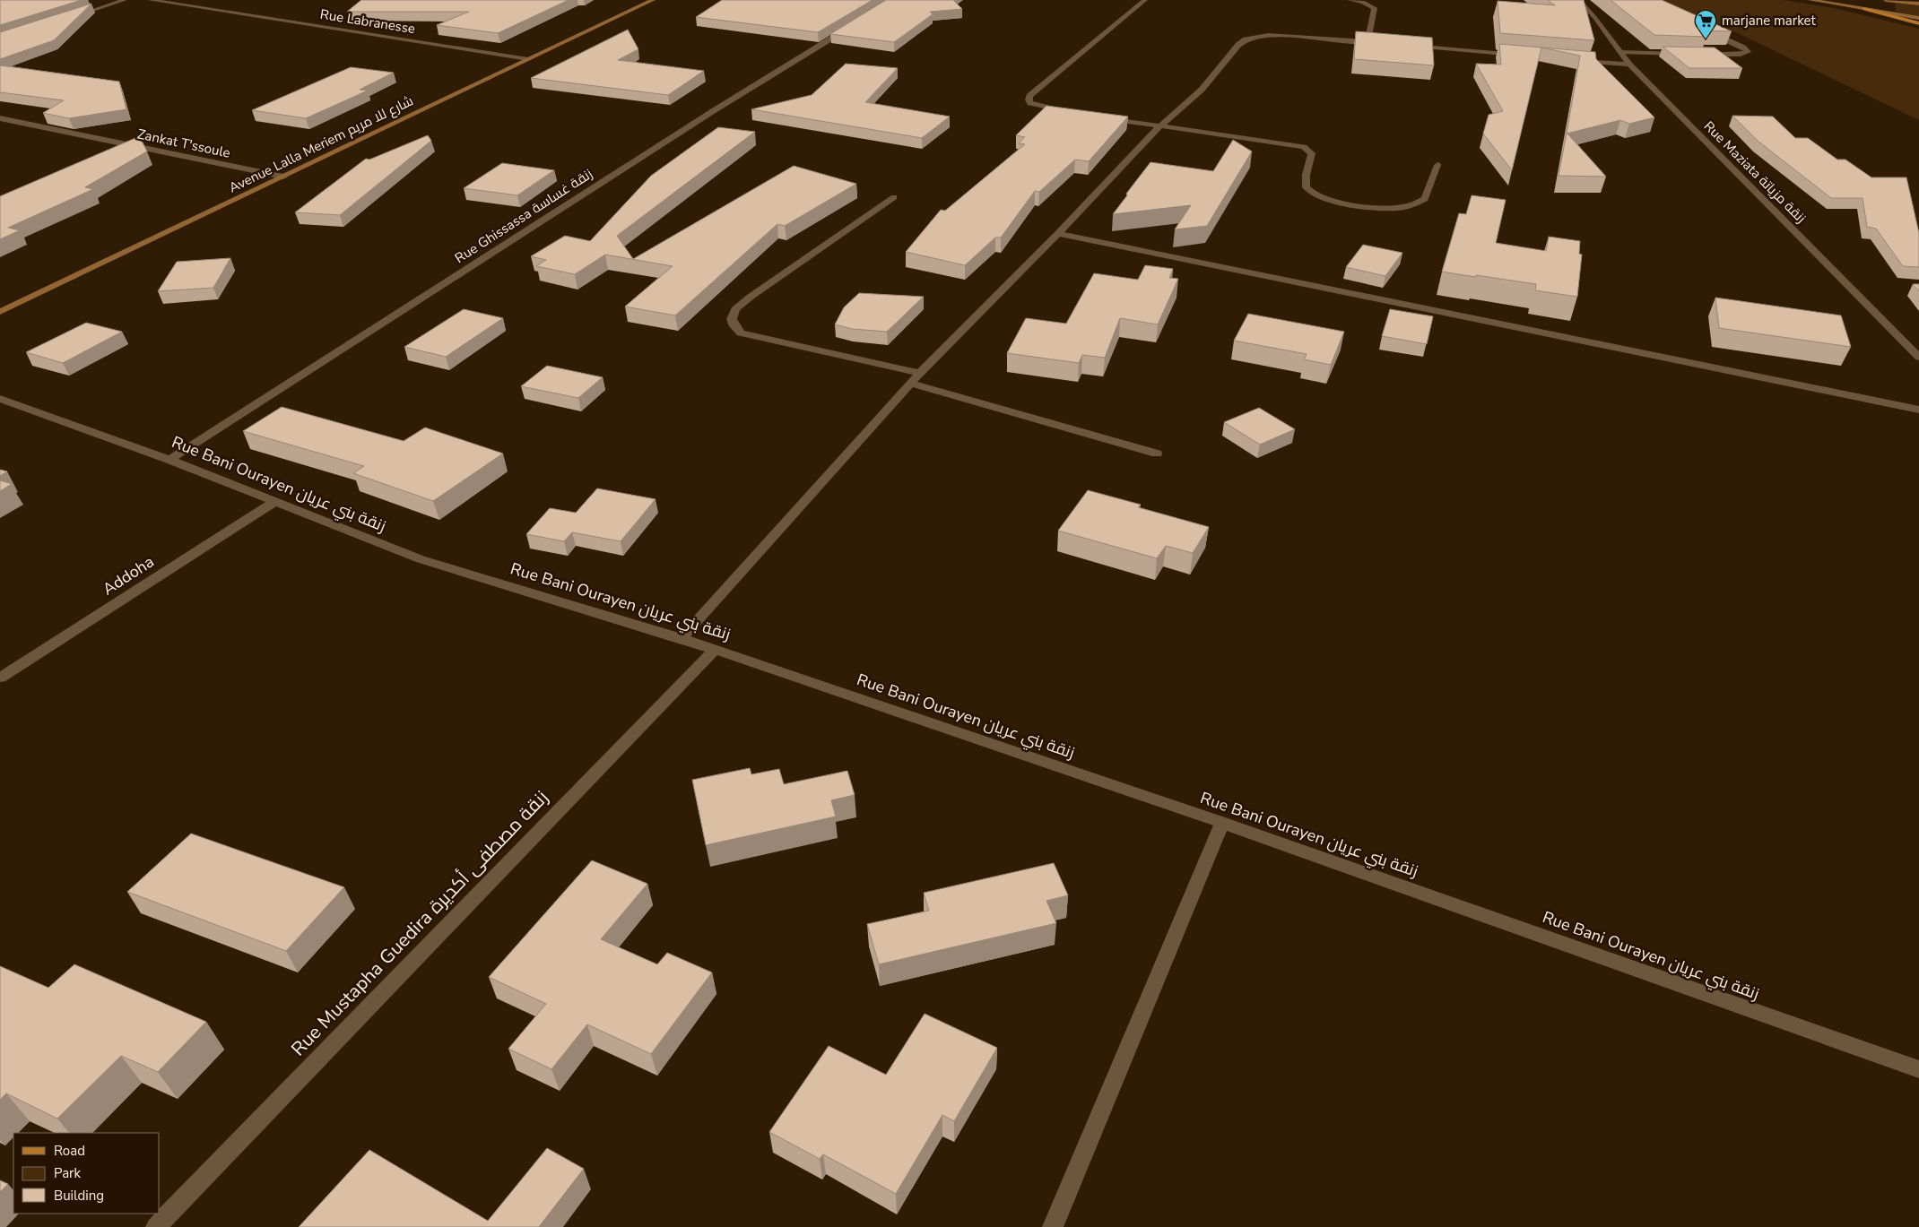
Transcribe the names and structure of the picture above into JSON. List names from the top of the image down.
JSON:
{
  "streets": {
    "street": [
      "Rue Labranesse",
      "Zankat T'ssoule",
      "Avenue Lalla Meriem شارع للا مريم",
      "Rue Maziata زنقة مزياتة",
      "Rue Ghissassa زنقة غساسة",
      "Rue Bani Ourayen زنقة بني عريان",
      "Addoha",
      "Rue Mustapha Guedira زنقة مصطفى أكديرة"
    ]
  },
  "crossings": [
    ["Rue Labranesse", "Avenue Lalla Meriem شارع للا مريم"],
    ["Zankat T'ssoule", "Avenue Lalla Meriem شارع للا مريم"],
    ["Rue Ghissassa زنقة غساسة", "Rue Bani Ourayen زنقة بني عريان"],
    ["Rue Bani Ourayen زنقة بني عريان", "Addoha"],
    ["Rue Bani Ourayen زنقة بني عريان", "Rue Mustapha Guedira زنقة مصطفى أكديرة"]
  ],
  "places": {
    "supermarket": ["marjane market"]
  },
  "legend": ["Road", "Park", "Building"]
}
